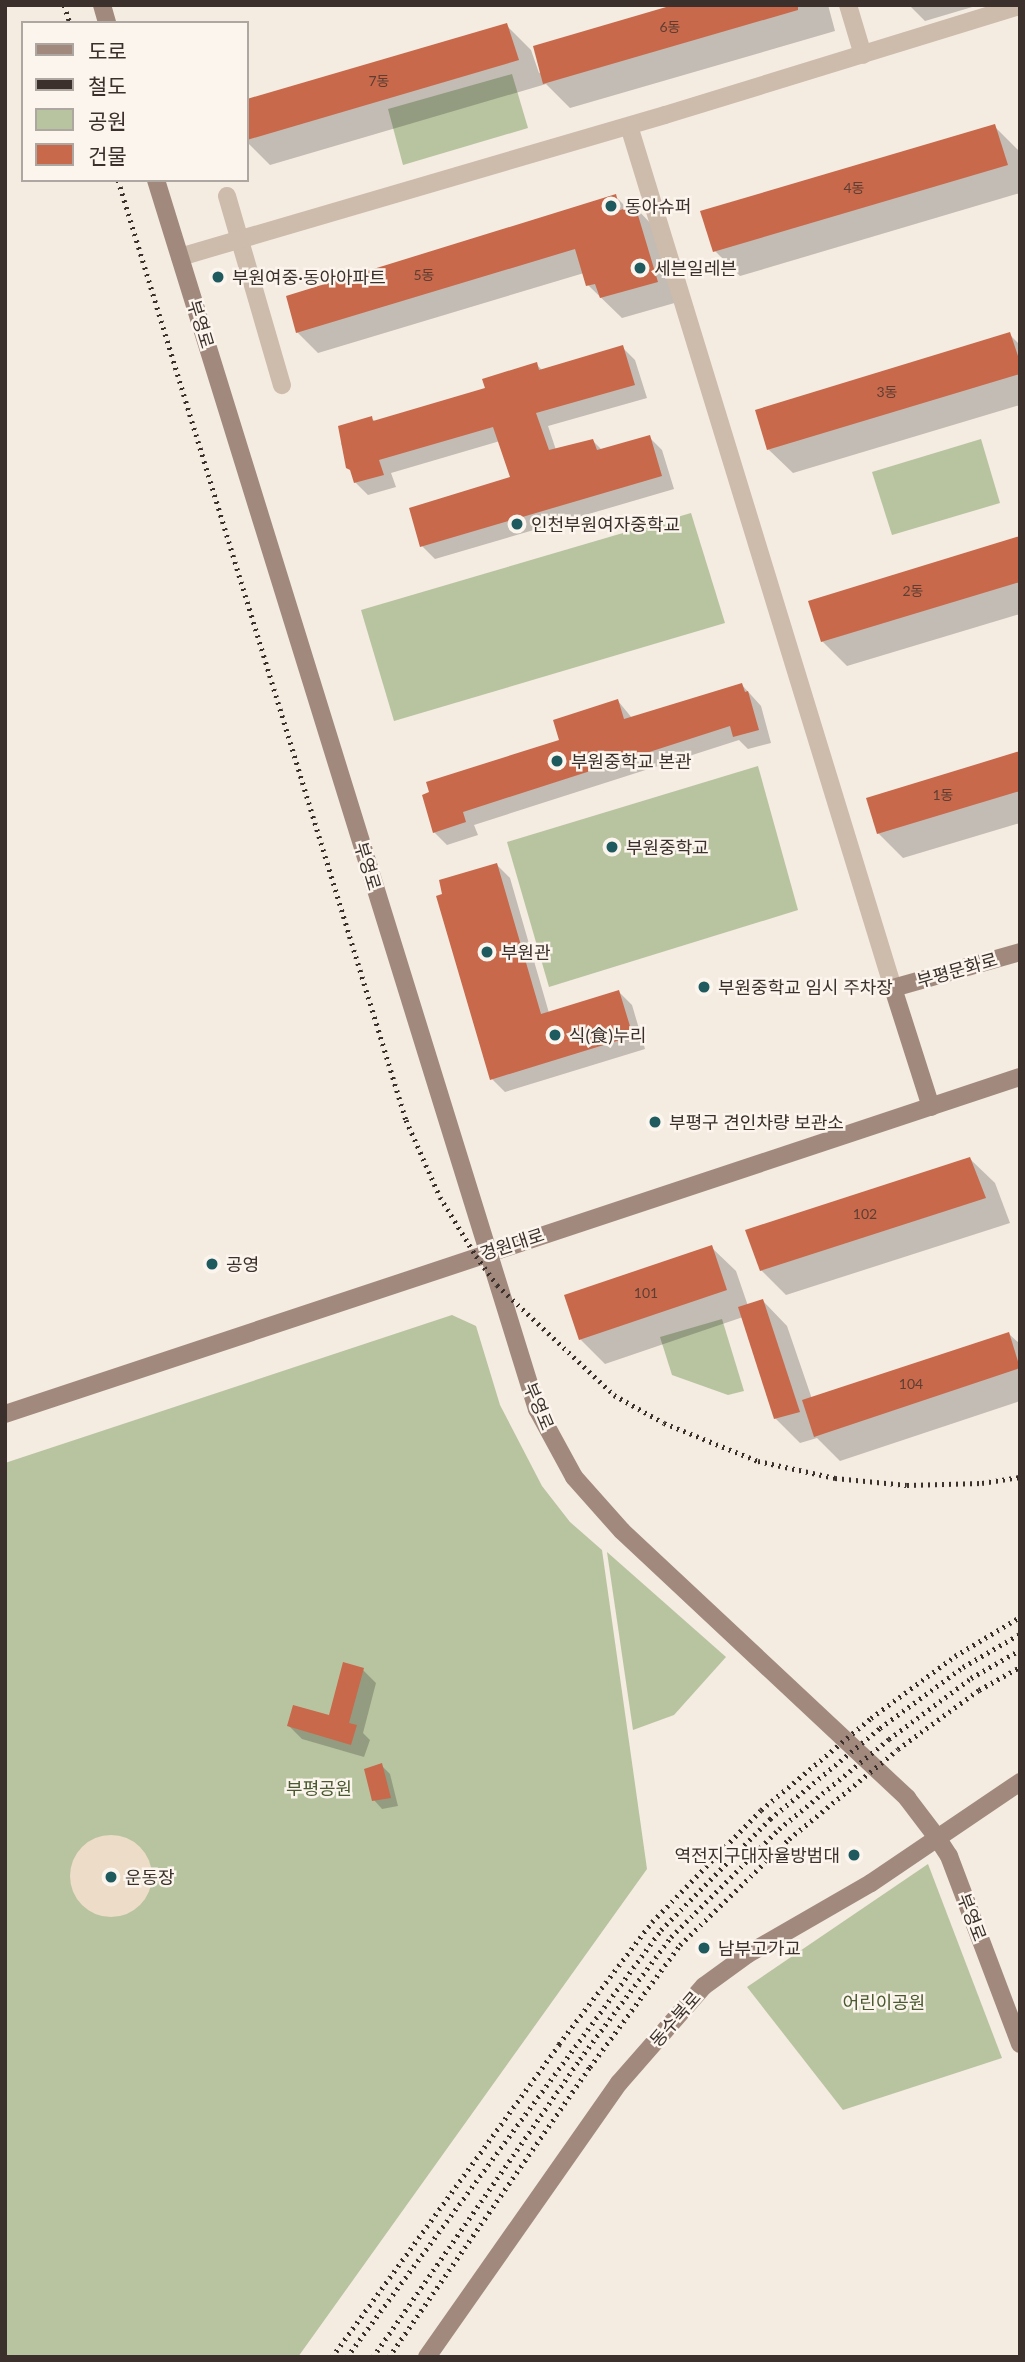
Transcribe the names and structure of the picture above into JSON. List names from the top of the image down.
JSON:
{
  "streets": {
    "street": [
      "부영로",
      "부평문화로",
      "경원대로",
      "동수북로"
    ]
  },
  "crossings": [
    ["부영로", "경원대로"],
    ["부영로", "동수북로"],
    ["부평문화로", "경원대로"]
  ],
  "parks": ["부평공원", "어린이공원"],
  "places": [
    "동아슈퍼",
    "세븐일레븐",
    "부원여중·동아아파트",
    "인천부원여자중학교",
    "부원중학교 본관",
    "부원중학교",
    "부원관",
    "부원중학교 임시 주차장",
    "식(食)누리",
    "부평구 견인차량 보관소",
    "공영",
    "역전지구대자율방범대",
    "운동장",
    "남부고가교"
  ],
  "house_numbers": [
    "6동",
    "7동",
    "4동",
    "5동",
    "3동",
    "2동",
    "1동",
    "102",
    "101",
    "104"
  ],
  "legend": [
    "도로",
    "철도",
    "공원",
    "건물"
  ]
}
